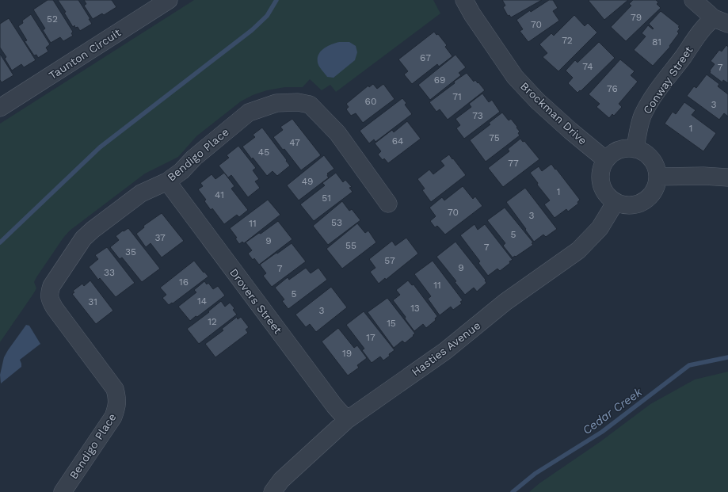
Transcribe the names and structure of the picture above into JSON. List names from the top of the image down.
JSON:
{
  "streets": {
    "street": [
      "Taunton Circuit",
      "Conway Street",
      "Brockman Drive",
      "Bendigo Place",
      "Drovers Street",
      "Hasties Avenue"
    ]
  },
  "crossings": [
    ["Conway Street", "Brockman Drive"],
    ["Conway Street", "Hasties Avenue"],
    ["Brockman Drive", "Hasties Avenue"],
    ["Bendigo Place", "Drovers Street"],
    ["Drovers Street", "Hasties Avenue"]
  ],
  "water": ["Cedar Creek"],
  "house_numbers": [
    "79",
    "52",
    "70",
    "72",
    "81",
    "67",
    "74",
    "7",
    "69",
    "76",
    "71",
    "60",
    "3",
    "73",
    "1",
    "75",
    "64",
    "47",
    "45",
    "77",
    "49",
    "1",
    "41",
    "51",
    "70",
    "3",
    "53",
    "11",
    "5",
    "37",
    "9",
    "55",
    "7",
    "35",
    "57",
    "9",
    "7",
    "33",
    "16",
    "11",
    "5",
    "14",
    "31",
    "13",
    "3",
    "12",
    "15",
    "17",
    "19"
  ]
}
